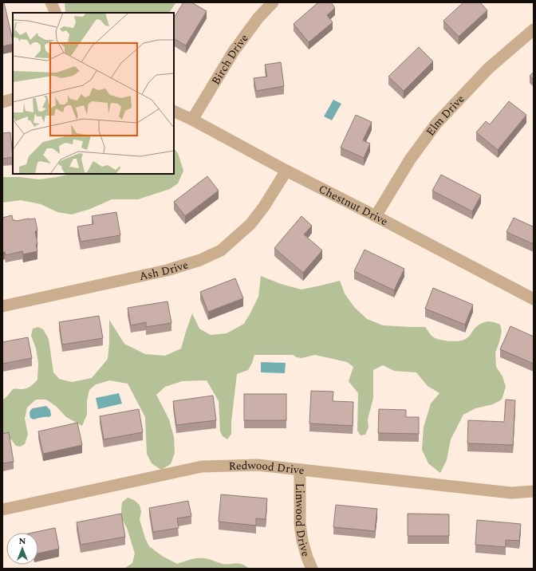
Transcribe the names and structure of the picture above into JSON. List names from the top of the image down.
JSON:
{
  "streets": {
    "street": [
      "Birch Drive",
      "Elm Drive",
      "Chestnut Drive",
      "Ash Drive",
      "Redwood Drive",
      "Linwood Drive"
    ]
  },
  "crossings": [
    ["Birch Drive", "Chestnut Drive"],
    ["Elm Drive", "Chestnut Drive"],
    ["Chestnut Drive", "Ash Drive"],
    ["Redwood Drive", "Linwood Drive"]
  ],
  "north": "top"
}
